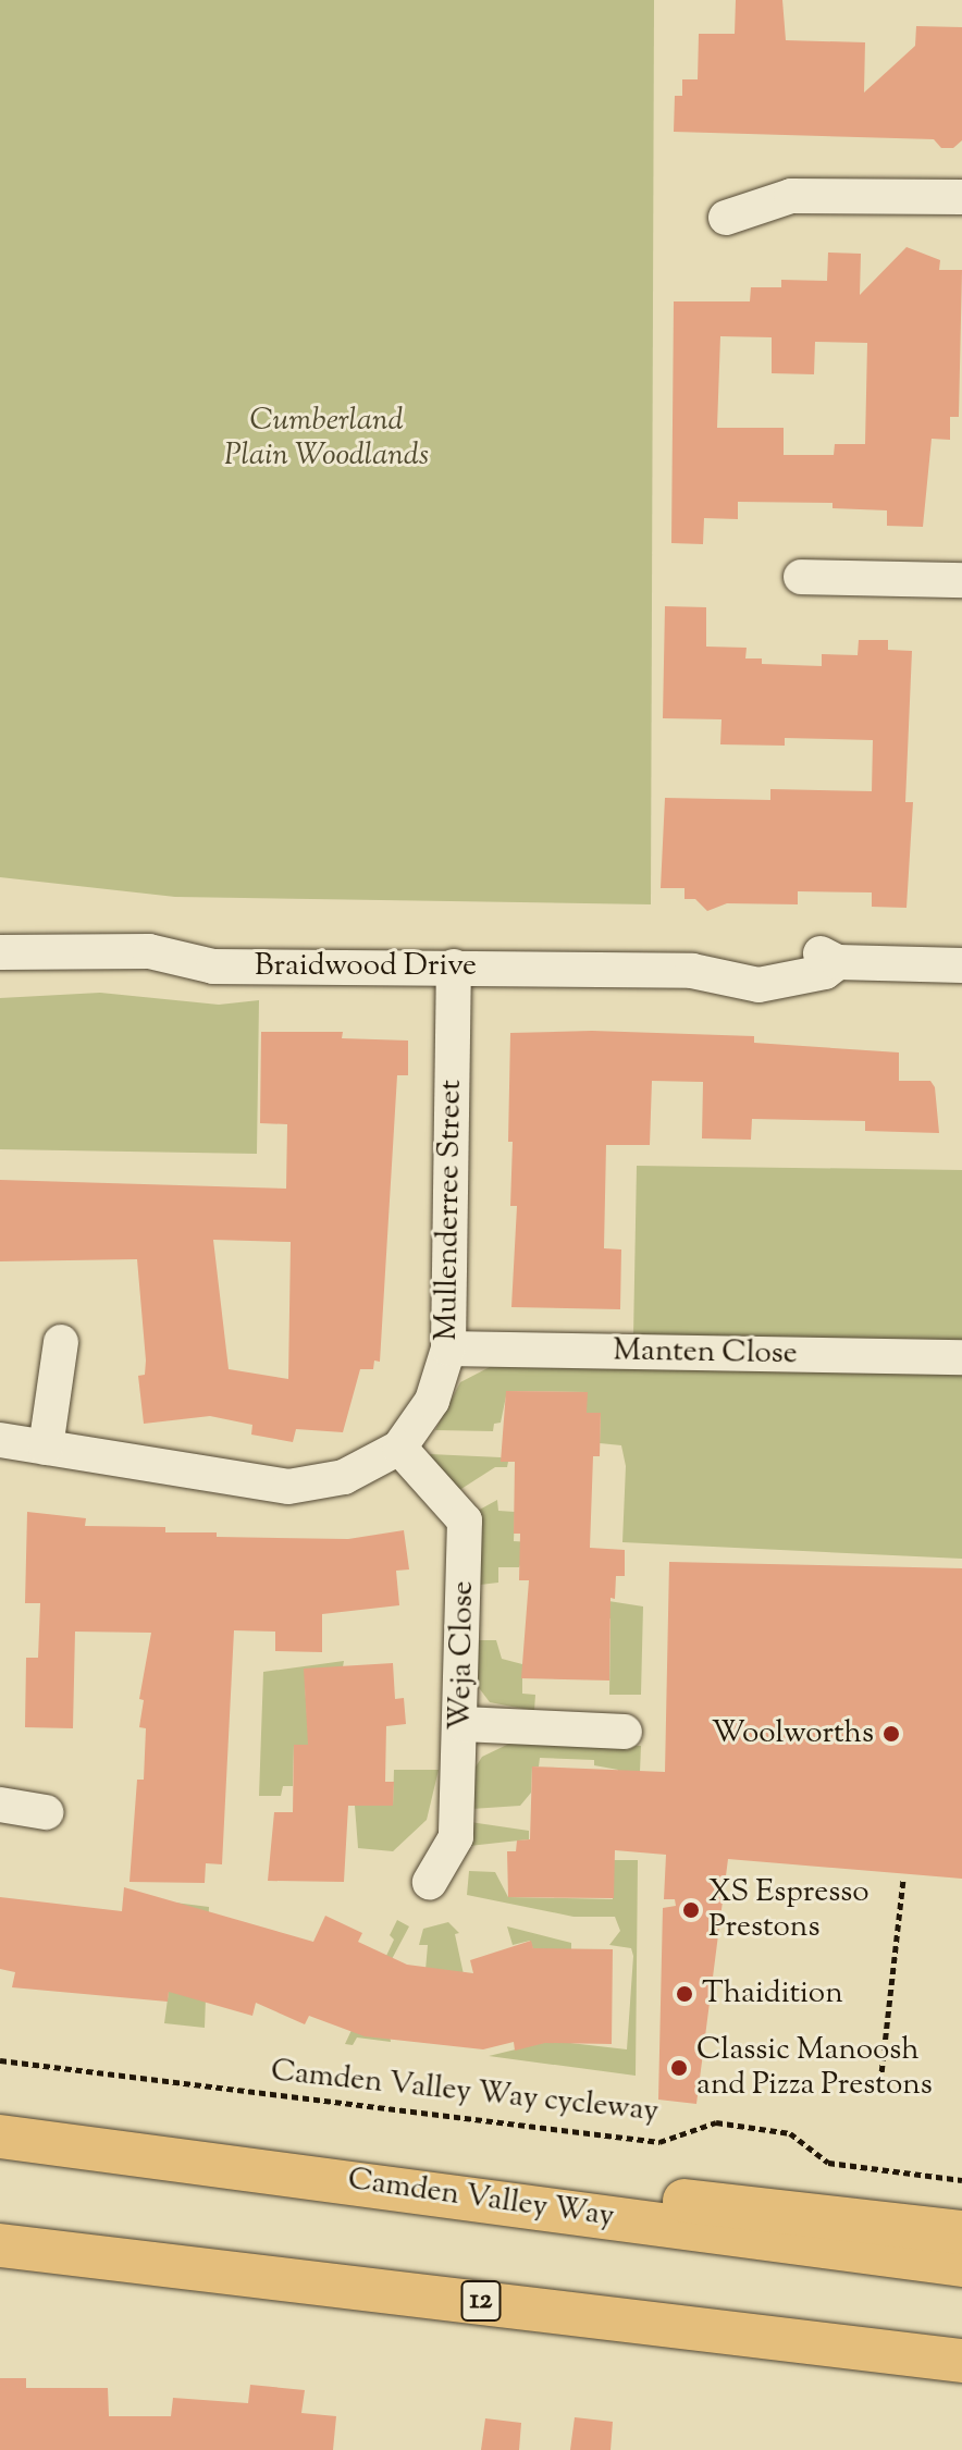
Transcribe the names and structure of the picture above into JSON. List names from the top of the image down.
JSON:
{
  "streets": {
    "main road": ["Camden Valley Way", "12"],
    "street": [
      "Braidwood Drive",
      "Mullenderree Street",
      "Manten Close",
      "Weja Close"
    ],
    "path": ["Camden Valley Way cycleway"]
  },
  "crossings": [
    ["Braidwood Drive", "Mullenderree Street"],
    ["Mullenderree Street", "Manten Close"],
    ["Mullenderree Street", "Weja Close"]
  ],
  "parks": ["Cumberland Plain Woodlands"],
  "places": [
    "Woolworths",
    "XS Espresso Prestons",
    "Thaidition",
    "Classic Manoosh and Pizza Prestons"
  ]
}
